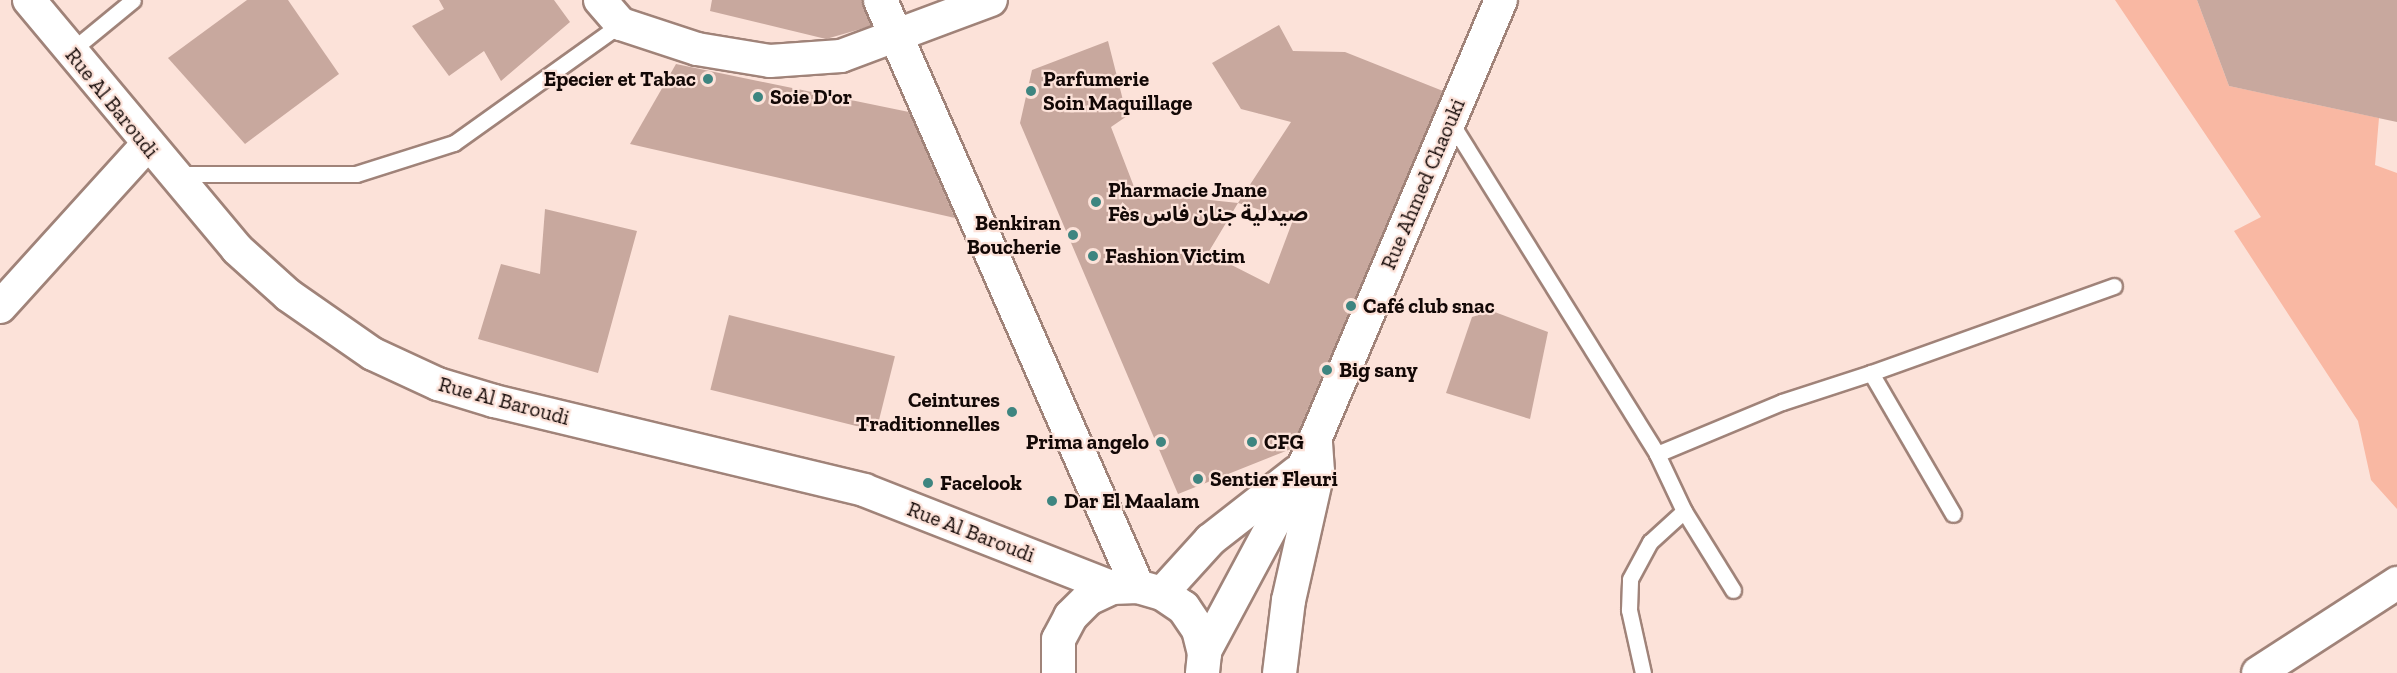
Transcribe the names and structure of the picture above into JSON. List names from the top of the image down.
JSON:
{
  "streets": {
    "street": ["Rue Al Baroudi", "Rue Ahmed Chaouki"]
  },
  "crossings": [
    ["Rue Al Baroudi", "Rue Ahmed Chaouki"]
  ],
  "places": [
    "Epecier et Tabac",
    "Parfumerie Soin Maquillage",
    "Soie D'or",
    "Pharmacie Jnane Fès صيدلية جنان فاس",
    "Benkiran Boucherie",
    "Fashion Victim",
    "Café club snac",
    "Big sany",
    "Ceintures Traditionnelles",
    "Prima angelo",
    "CFG",
    "Sentier Fleuri",
    "Facelook",
    "Dar El Maalam"
  ]
}
